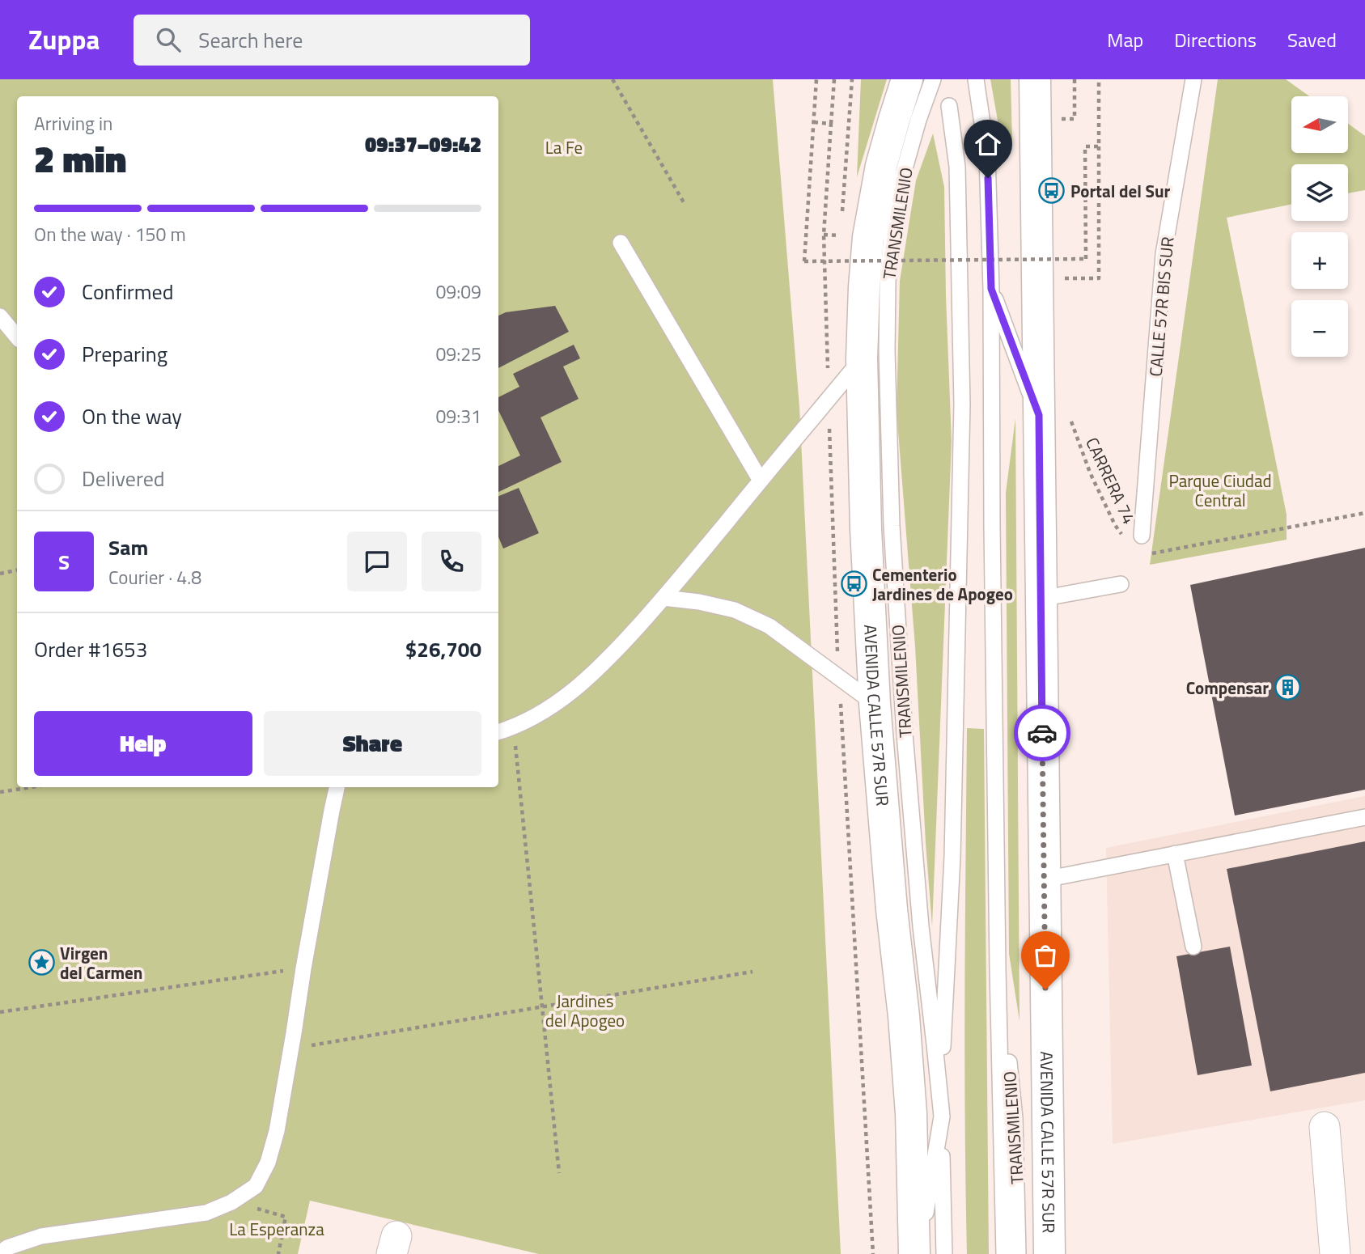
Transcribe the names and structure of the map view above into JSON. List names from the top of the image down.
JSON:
{
  "streets": {
    "highway": ["AVENIDA CALLE 57R SUR"],
    "lane": ["TRANSMILENIO", "CALLE 57R BIS SUR"],
    "path": ["CARRERA 74"]
  },
  "crossings": [
    ["TRANSMILENIO", "AVENIDA CALLE 57R SUR"]
  ],
  "parks": [
    "La Fe",
    "Parque Ciudad Central",
    "Jardines del Apogeo",
    "La Esperanza"
  ],
  "places": {
    "bus stop": ["Portal del Sur", "Cementerio Jardines de Apogeo"],
    "building": ["Compensar"],
    "place": ["Virgen del Carmen"]
  },
  "north": "left",
  "page": {
    "header": "Zuppa",
    "search": "Search here",
    "nav": ["Map", "Directions", "Saved"],
    "map_buttons": ["+", "−"],
    "heading": ["2 min", "Arriving in", "09:37–09:42"],
    "panel": [
      "Sam",
      "Courier · 4.8",
      "Order #1653",
      "$26,700"
    ],
    "bar": "On the way · 150 m",
    "list": [
      ["Confirmed", "09:09"],
      ["Preparing", "09:25"],
      ["On the way", "09:31"],
      "Delivered"
    ],
    "round": "S",
    "buttons": ["Help", "Share"]
  }
}
